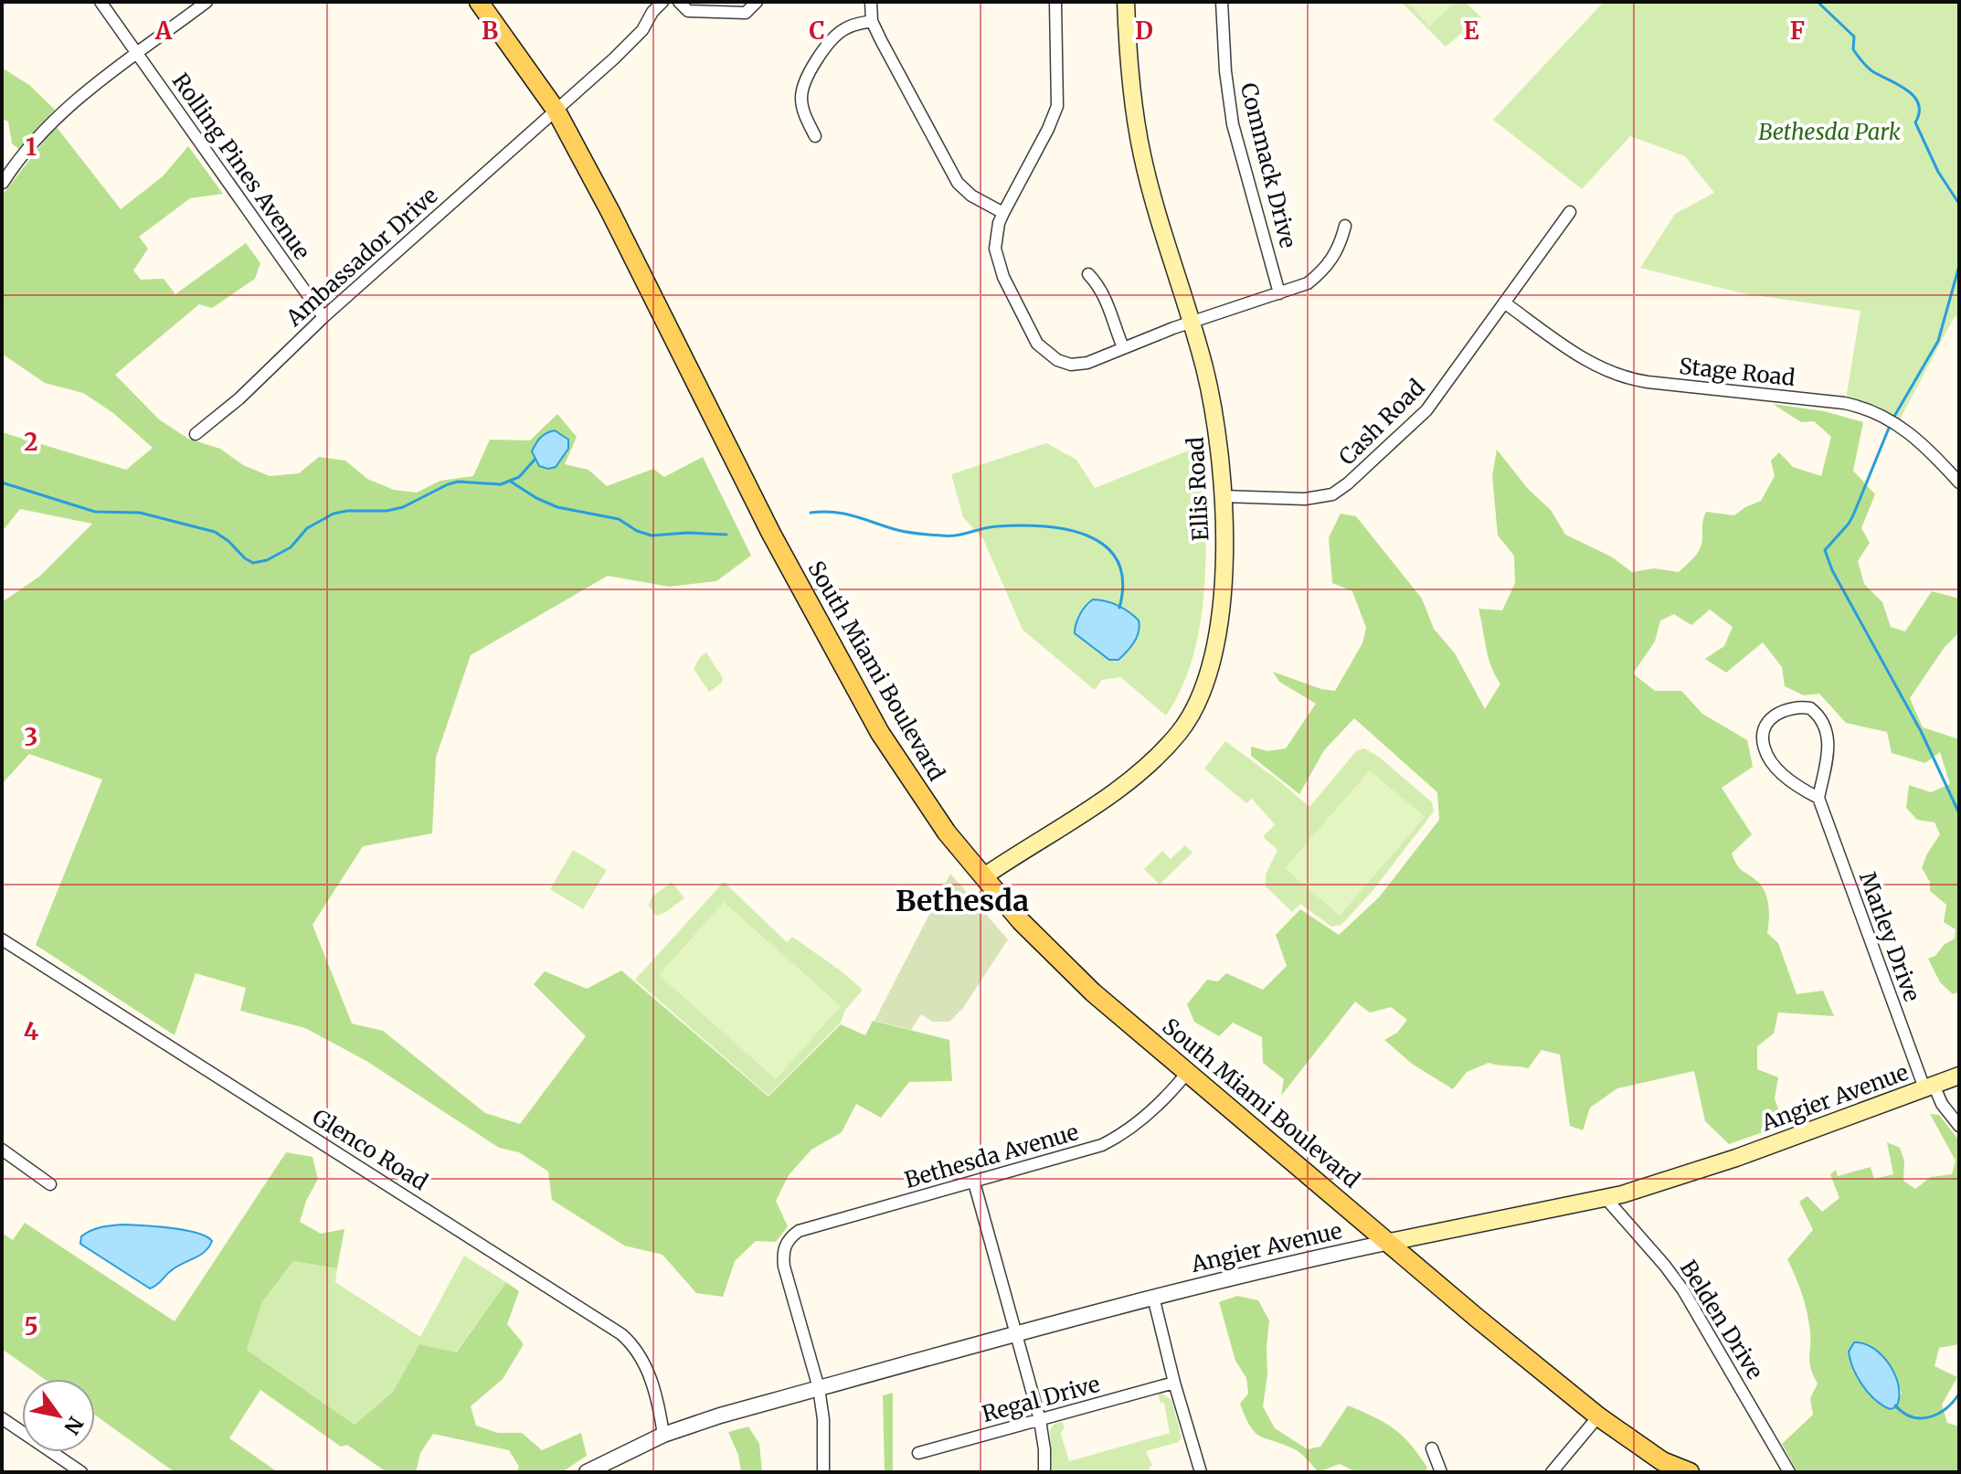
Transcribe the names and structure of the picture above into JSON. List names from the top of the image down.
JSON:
{
  "streets": {
    "main road": ["Ellis Road", "South Miami Boulevard", "Angier Avenue"],
    "street": [
      "Commack Drive",
      "Rolling Pines Avenue",
      "Ambassador Drive",
      "Stage Road",
      "Cash Road",
      "Marley Drive",
      "Glenco Road",
      "Bethesda Avenue",
      "Belden Drive",
      "Regal Drive"
    ]
  },
  "crossings": [
    ["Rolling Pines Avenue", "Ambassador Drive"],
    ["Ambassador Drive", "South Miami Boulevard"],
    ["Stage Road", "Cash Road"],
    ["Cash Road", "Ellis Road"],
    ["Ellis Road", "South Miami Boulevard"],
    ["South Miami Boulevard", "Angier Avenue"],
    ["South Miami Boulevard", "Bethesda Avenue"],
    ["Marley Drive", "Angier Avenue"],
    ["Angier Avenue", "Glenco Road"],
    ["Angier Avenue", "Bethesda Avenue"],
    ["Angier Avenue", "Belden Drive"]
  ],
  "districts": ["Bethesda"],
  "parks": ["Bethesda Park"],
  "north": "bottom right",
  "grid": {
    "columns": [
      "A",
      "B",
      "C",
      "D",
      "E",
      "F"
    ],
    "rows": [
      "1",
      "2",
      "3",
      "4",
      "5"
    ]
  }
}
